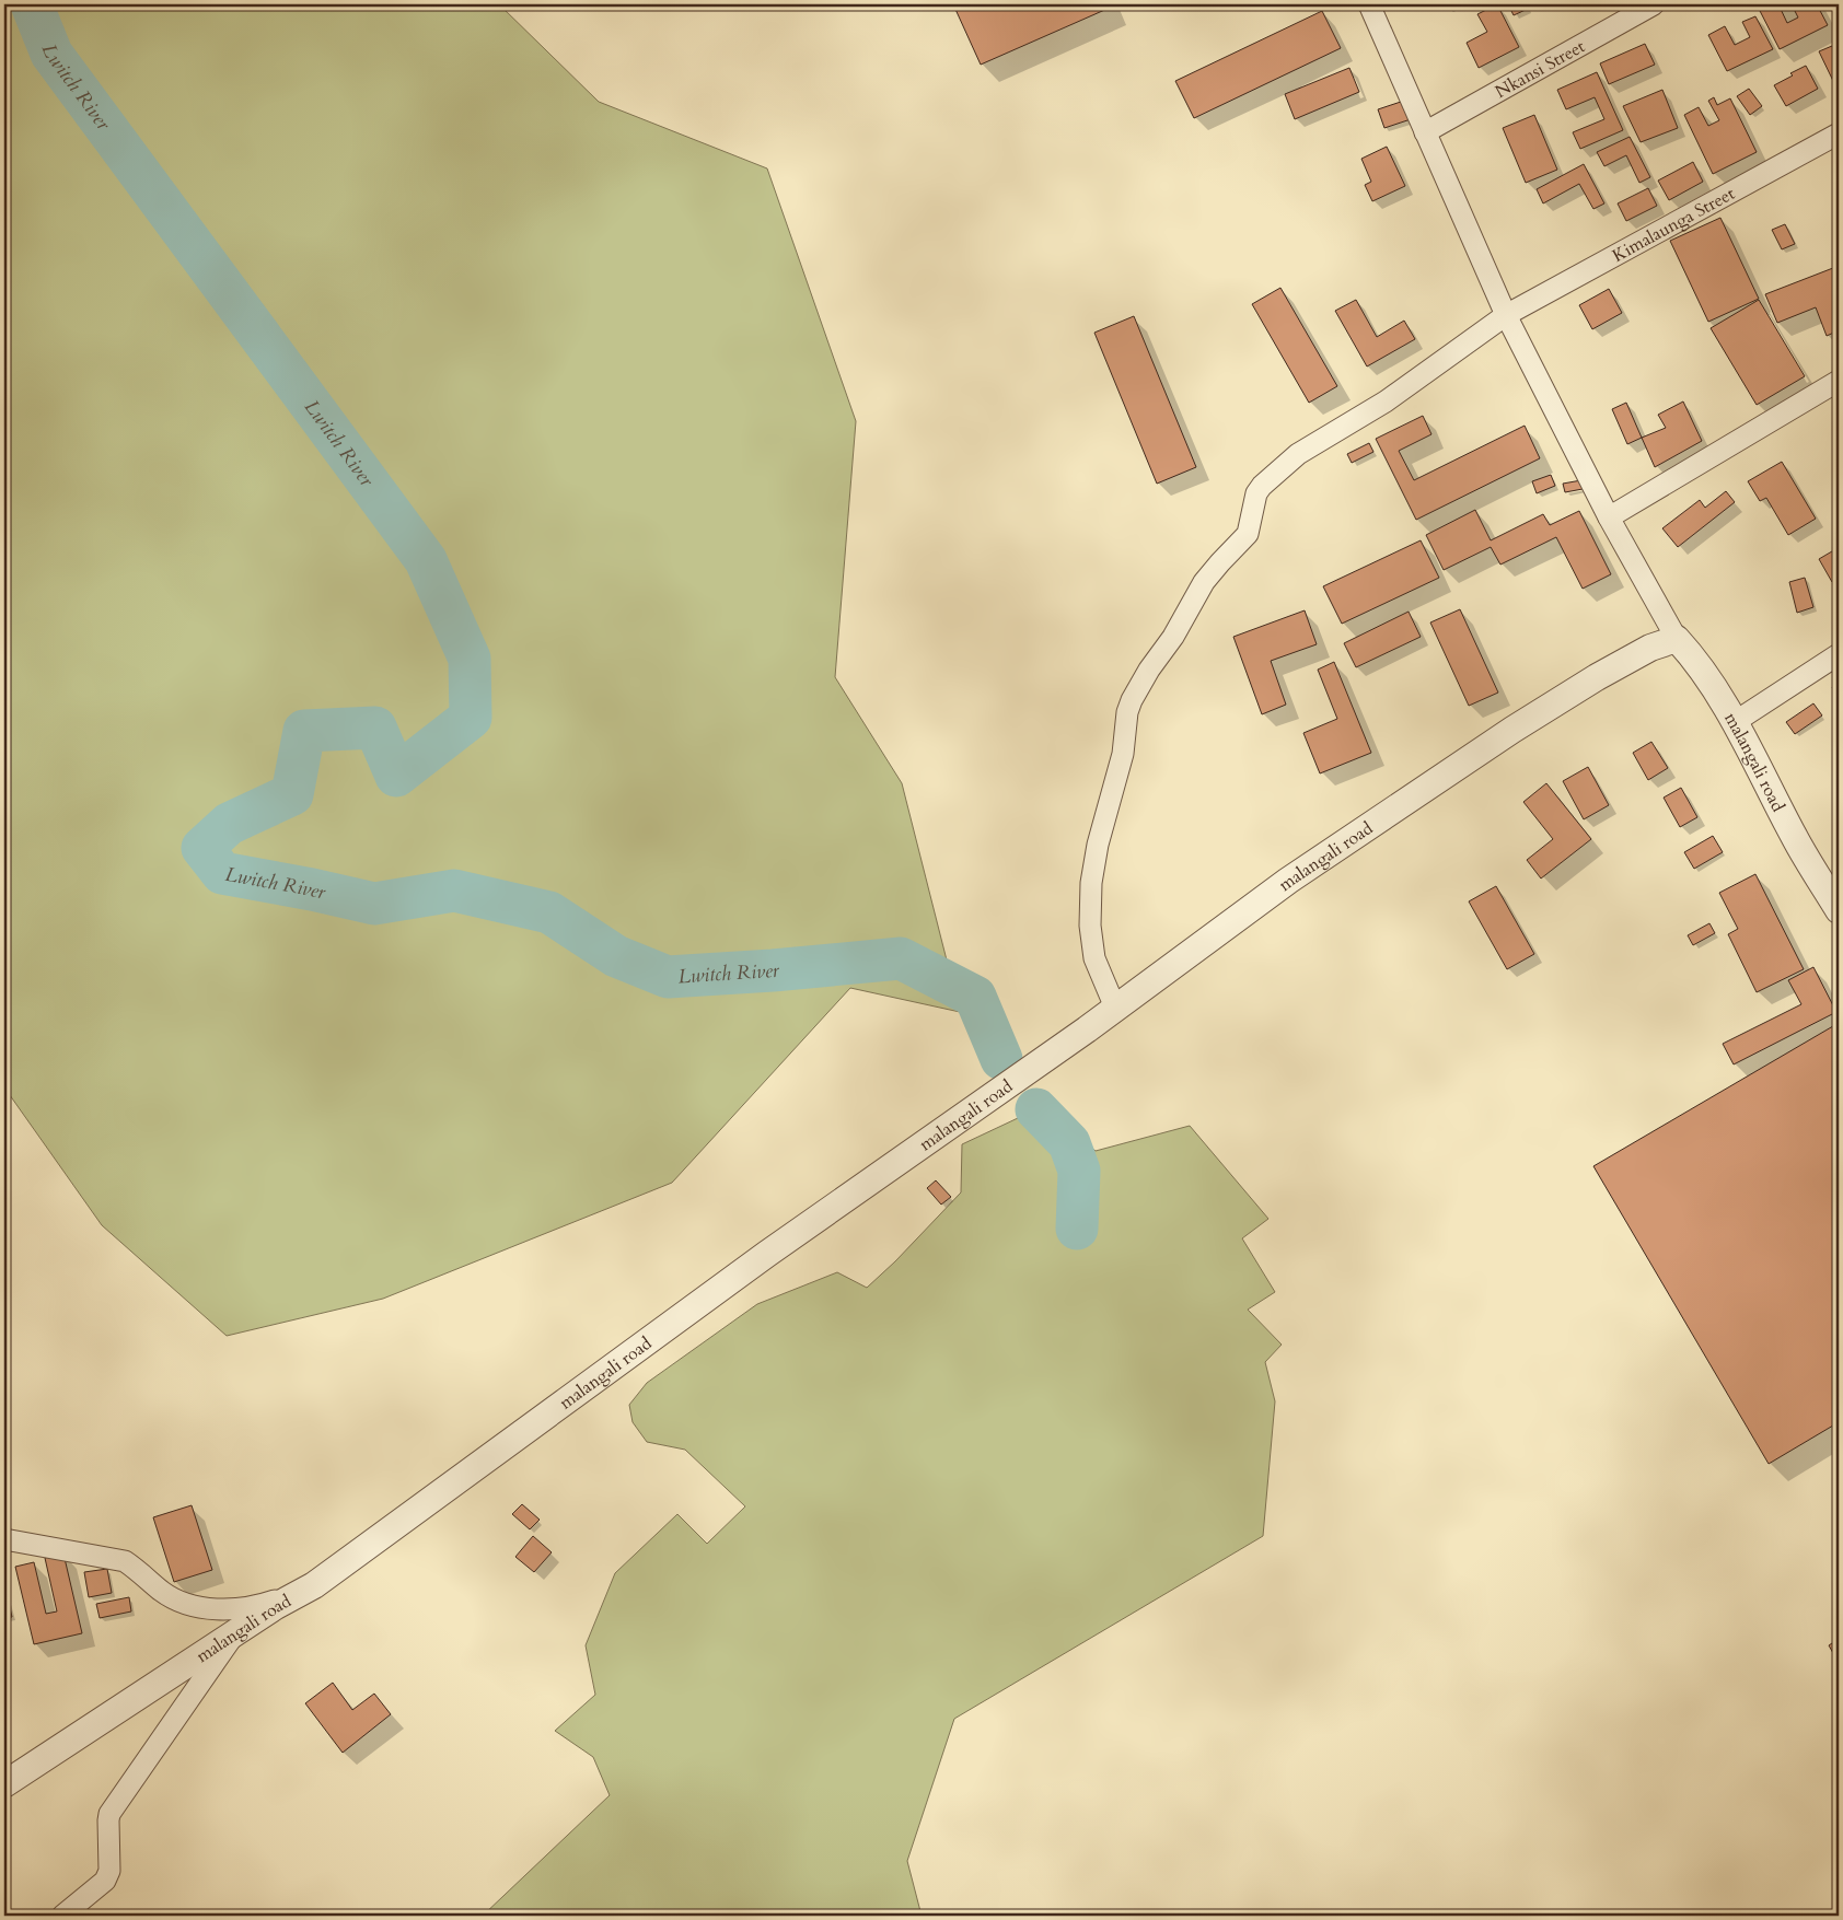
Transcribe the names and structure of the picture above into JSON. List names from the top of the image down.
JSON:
{
  "streets": {
    "street": ["Nkansi Street", "Kimalaunga Street", "malangali road"]
  },
  "crossings": [
    ["Kimalaunga Street", "malangali road"]
  ],
  "water": ["Lwitch River"]
}
